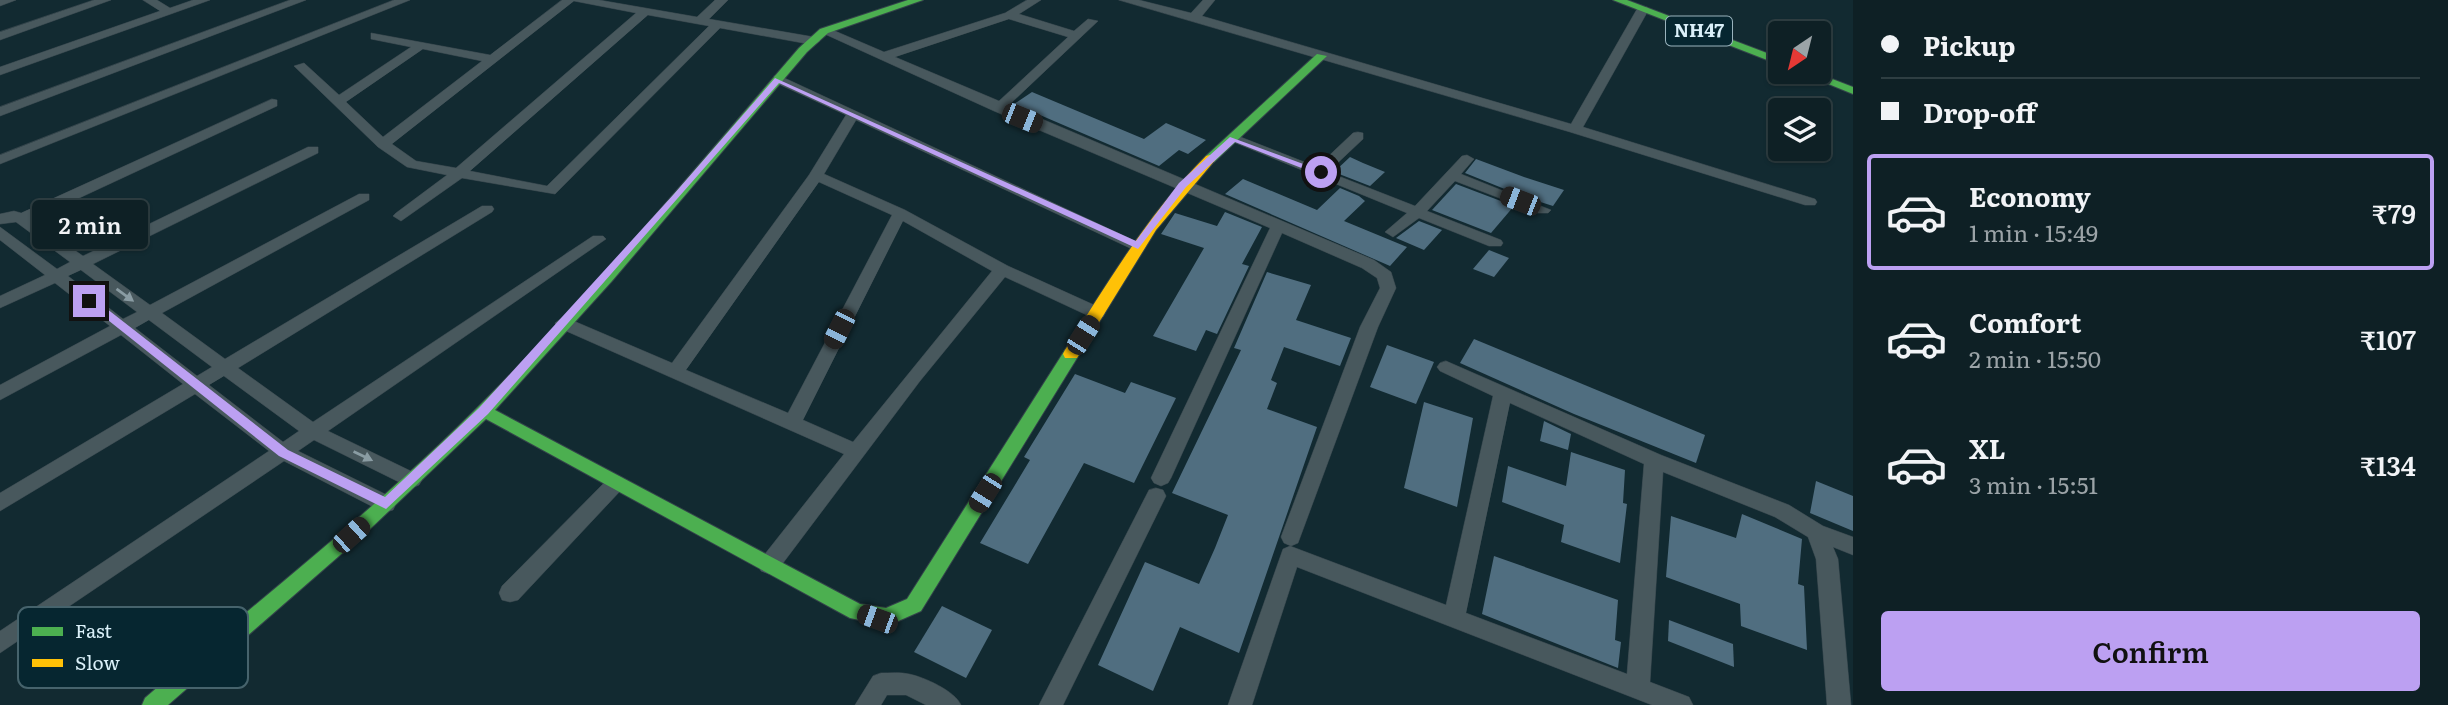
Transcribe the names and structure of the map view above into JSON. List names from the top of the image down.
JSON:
{
  "streets": {
    "main road": ["NH47"]
  },
  "legend": ["Fast", "Slow"],
  "north": "bottom left",
  "page": {
    "banner": ["Pickup", "Drop-off"],
    "list": [
      {
        "name": "Economy",
        "note": "1 min · 15:49",
        "value": "₹79"
      },
      {
        "name": "Comfort",
        "note": "2 min · 15:50",
        "value": "₹107"
      },
      {
        "name": "XL",
        "note": "3 min · 15:51",
        "value": "₹134"
      }
    ],
    "bubble": "2 min",
    "buttons": "Confirm"
  }
}
